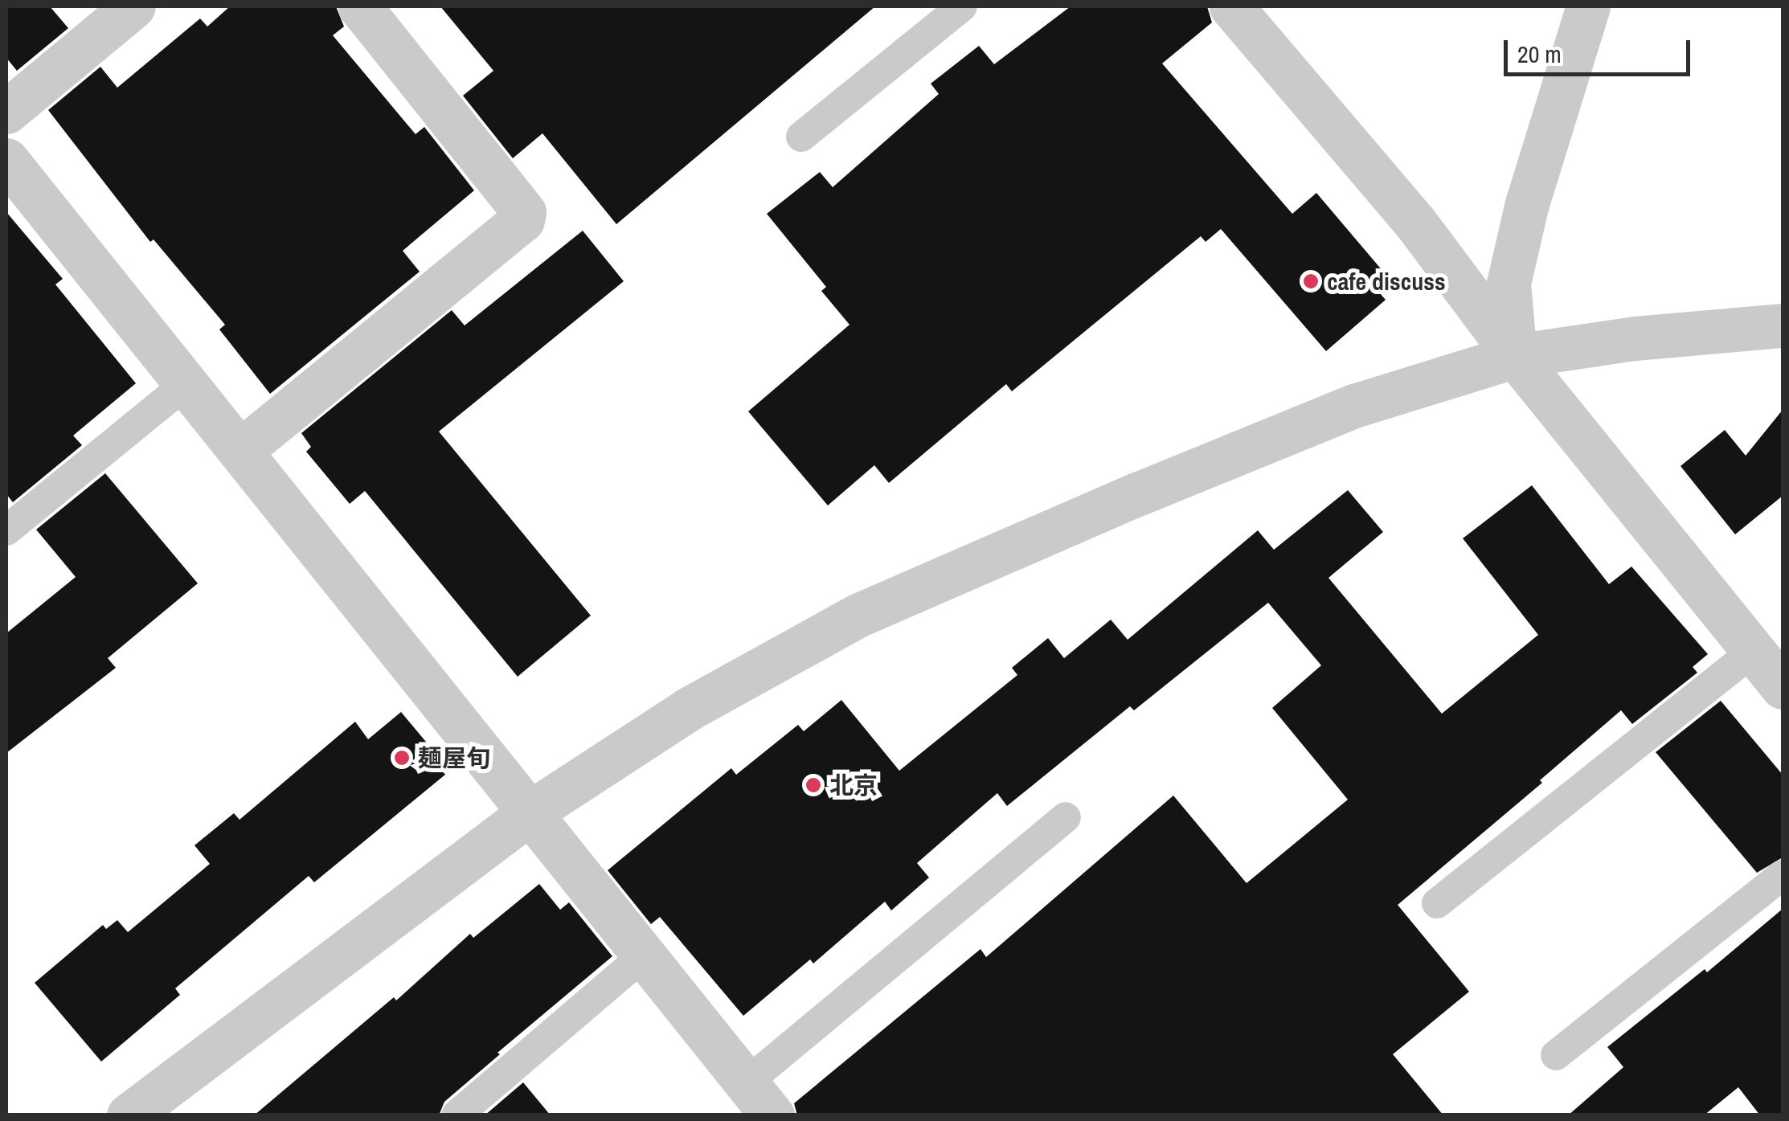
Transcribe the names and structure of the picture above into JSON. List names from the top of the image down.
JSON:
{
  "places": ["cafe discuss", "麺屋旬", "北京"],
  "scale_bar": "20 m"
}
